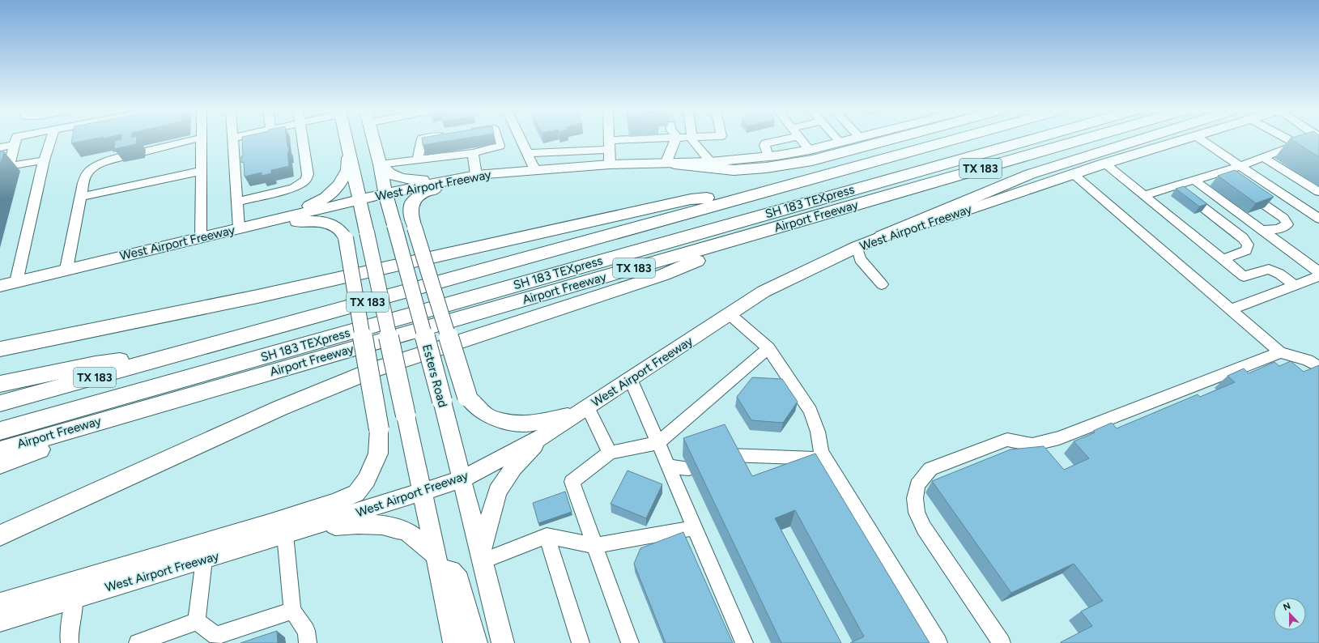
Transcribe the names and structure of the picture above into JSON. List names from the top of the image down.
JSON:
{
  "streets": {
    "highway": ["TX 183", "SH 183 TEXpress", "Airport Freeway"],
    "main road": ["West Airport Freeway", "Esters Road"]
  },
  "crossings": [
    ["West Airport Freeway", "Esters Road"]
  ],
  "north": "top"
}
